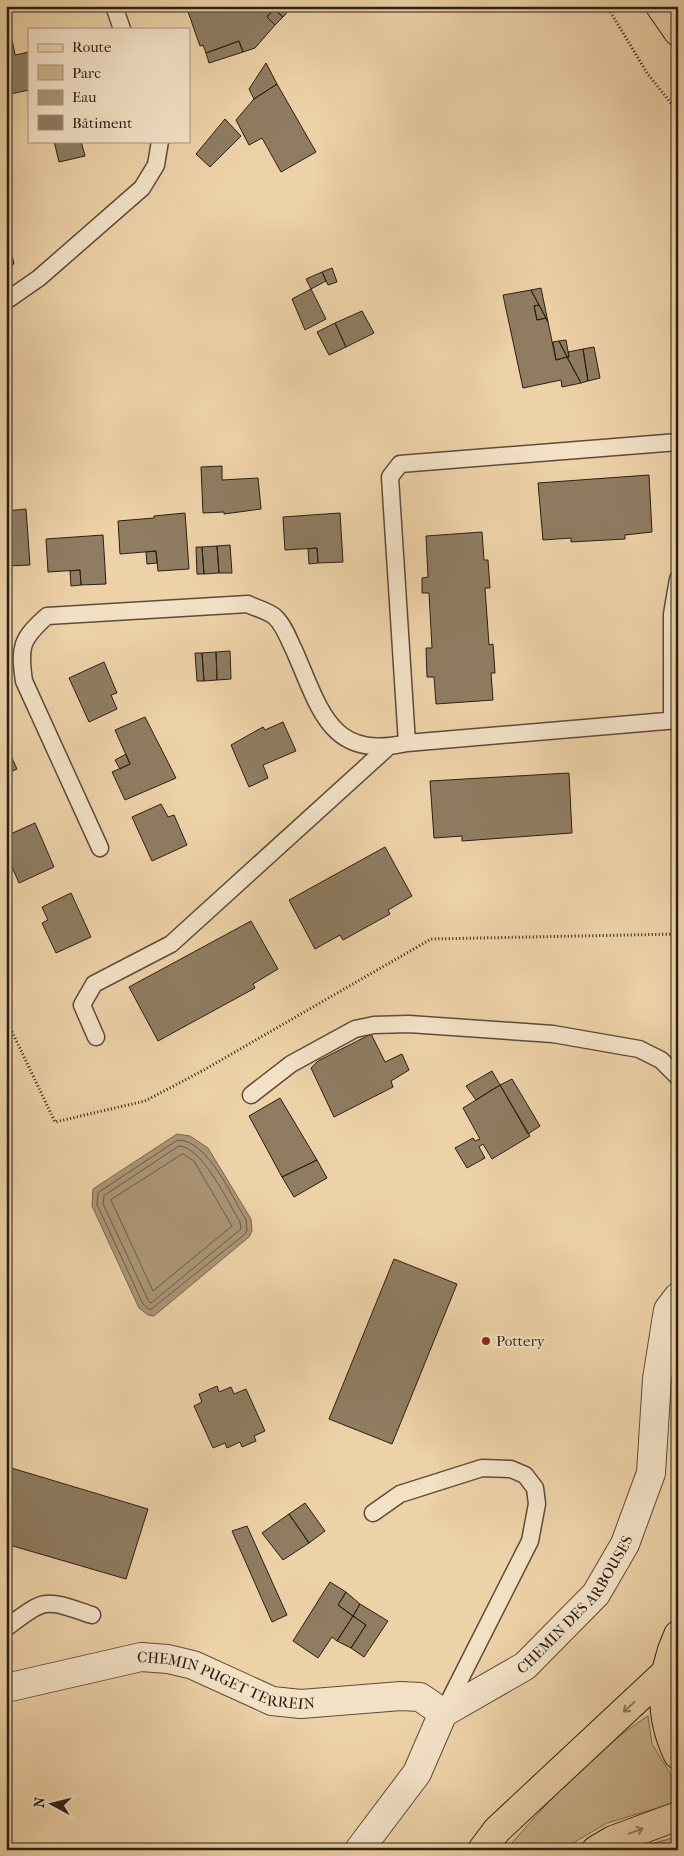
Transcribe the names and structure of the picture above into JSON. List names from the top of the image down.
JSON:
{
  "streets": {
    "street": ["CHEMIN DES ARBOUSES", "CHEMIN PUGET TERREIN"]
  },
  "crossings": [
    ["CHEMIN DES ARBOUSES", "CHEMIN PUGET TERREIN"]
  ],
  "places": ["Pottery"],
  "legend": [
    "Route",
    "Parc",
    "Eau",
    "Bâtiment"
  ],
  "north": "left"
}
